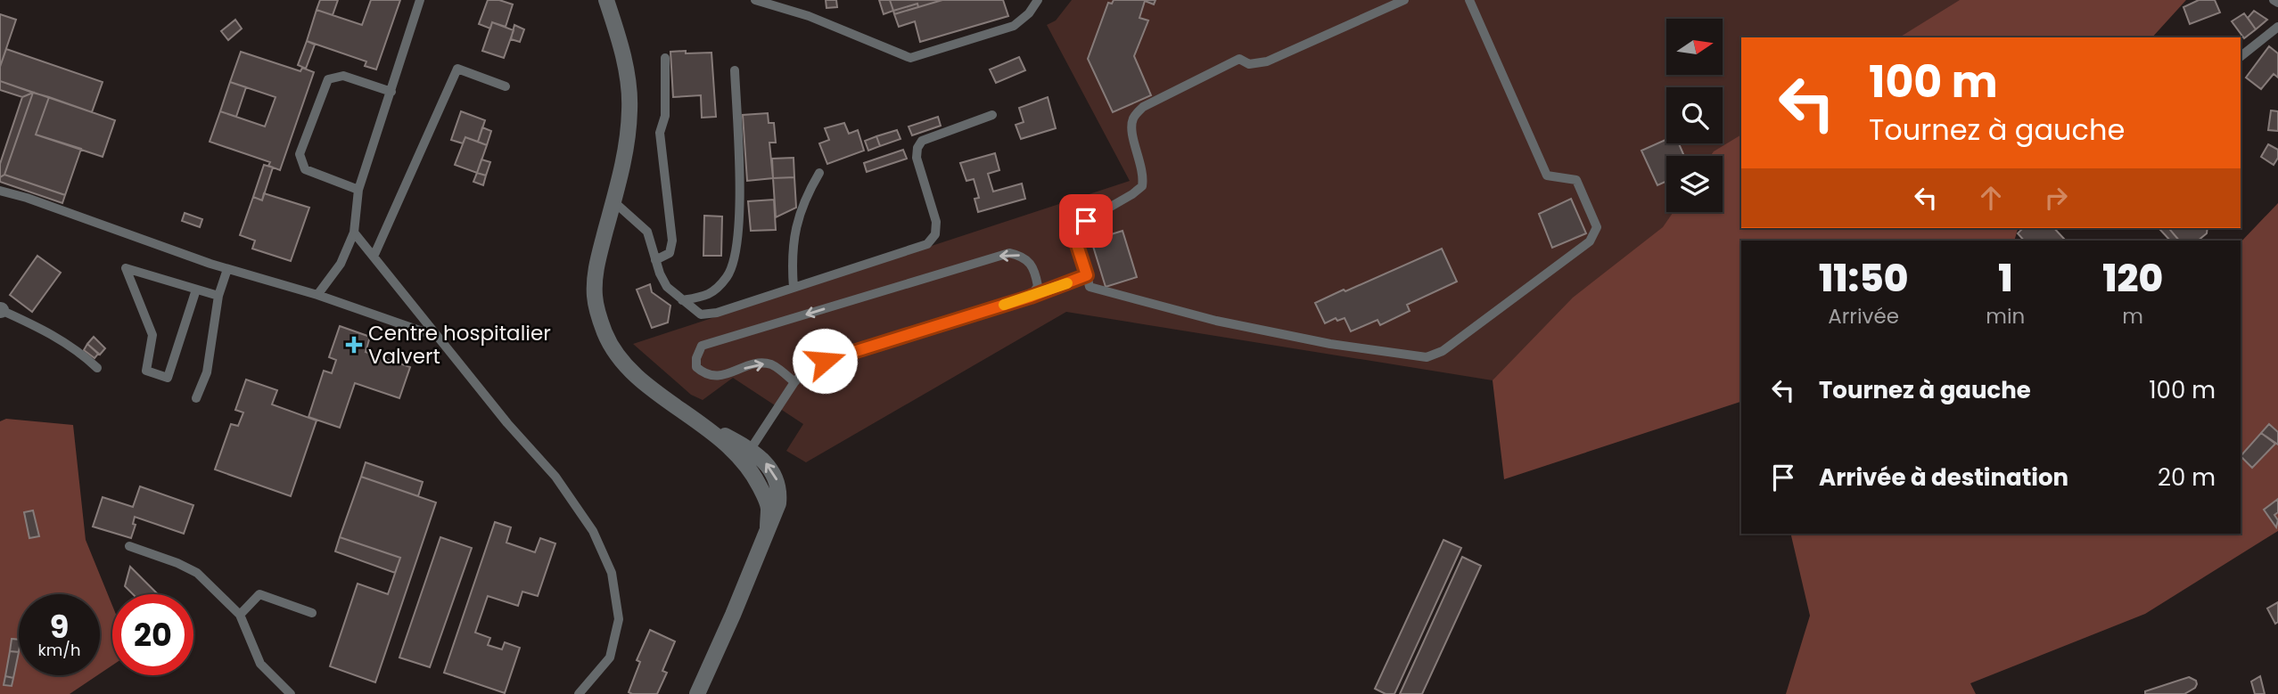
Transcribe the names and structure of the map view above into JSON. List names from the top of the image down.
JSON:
{
  "places": {
    "health": ["Centre hospitalier Valvert"]
  },
  "north": "right",
  "page": {
    "turn": ["100 m", "Tournez à gauche"],
    "eta": [
      "11:50",
      "Arrivée",
      "1",
      "min",
      "120",
      "m"
    ],
    "list": [
      {
        "name": "Tournez à gauche",
        "value": "100 m"
      },
      {
        "name": "Arrivée à destination",
        "value": "20 m"
      }
    ],
    "speed": "9 km/h",
    "limit": "20"
  }
}
